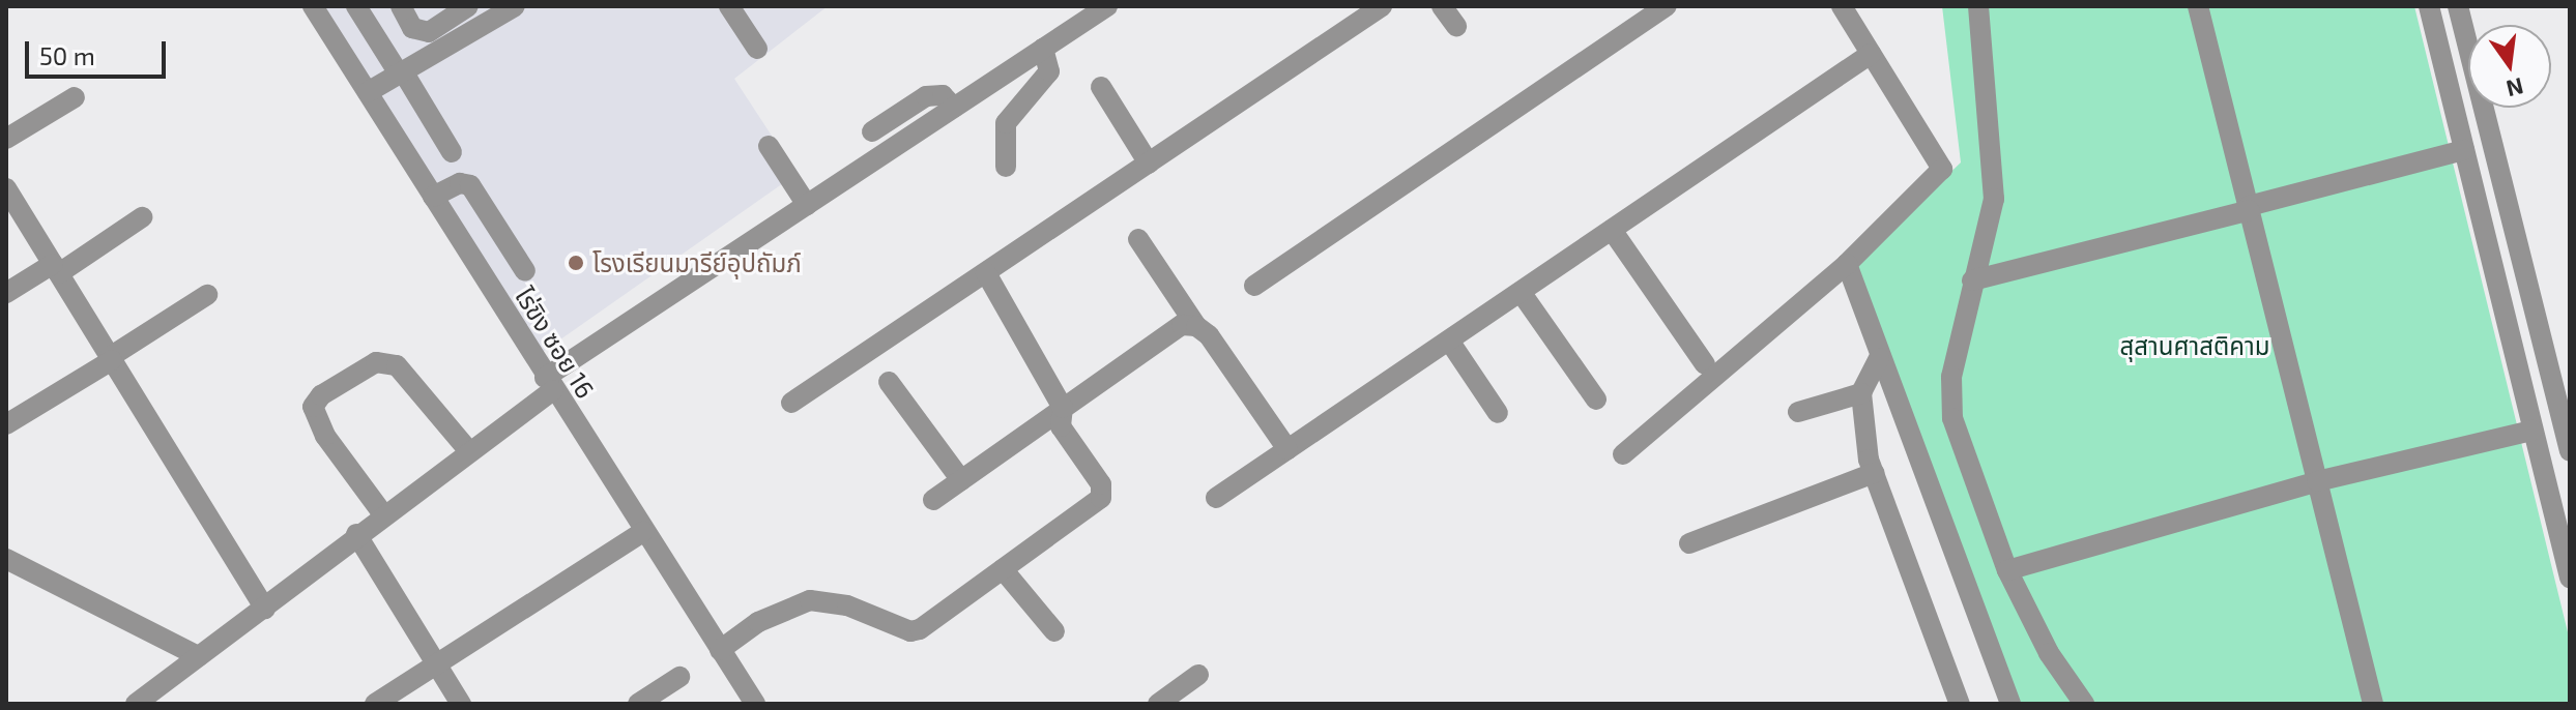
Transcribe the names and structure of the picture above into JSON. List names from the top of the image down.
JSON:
{
  "streets": {
    "street": ["ไร่ขิง ซอย 16"]
  },
  "parks": ["สุสานศาสติคาม"],
  "places": ["โรงเรียนมารีย์อุปถัมภ์"],
  "scale_bar": "50 m",
  "north": "bottom"
}
